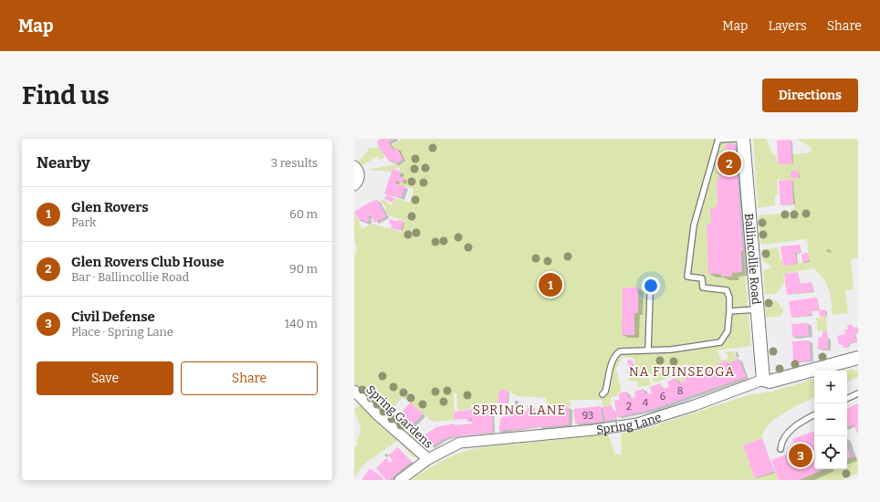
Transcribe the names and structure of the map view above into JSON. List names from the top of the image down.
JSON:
{
  "streets": {
    "street": ["Ballincollie Road", "Spring Gardens", "Spring Lane"]
  },
  "crossings": [
    ["Ballincollie Road", "Spring Lane"],
    ["Spring Gardens", "Spring Lane"]
  ],
  "districts": ["NA FUINSEOGA", "SPRING LANE"],
  "house_numbers": [
    "8",
    "6",
    "4",
    "2",
    "93"
  ],
  "page": {
    "header": "Map",
    "nav": ["Map", "Layers", "Share"],
    "buttons": [
      "Directions",
      ["Save", "Share"]
    ],
    "title": "Find us",
    "heading": ["Nearby", "3 results"],
    "pins": ["2", "1", "3"],
    "list": [
      {
        "mark": "1",
        "name": "Glen Rovers",
        "note": "Park",
        "value": "60 m"
      },
      {
        "mark": "2",
        "name": "Glen Rovers Club House",
        "note": "Bar · Ballincollie Road",
        "value": "90 m"
      },
      {
        "mark": "3",
        "name": "Civil Defense",
        "note": "Place · Spring Lane",
        "value": "140 m"
      }
    ],
    "map_buttons": ["+", "−"]
  }
}
